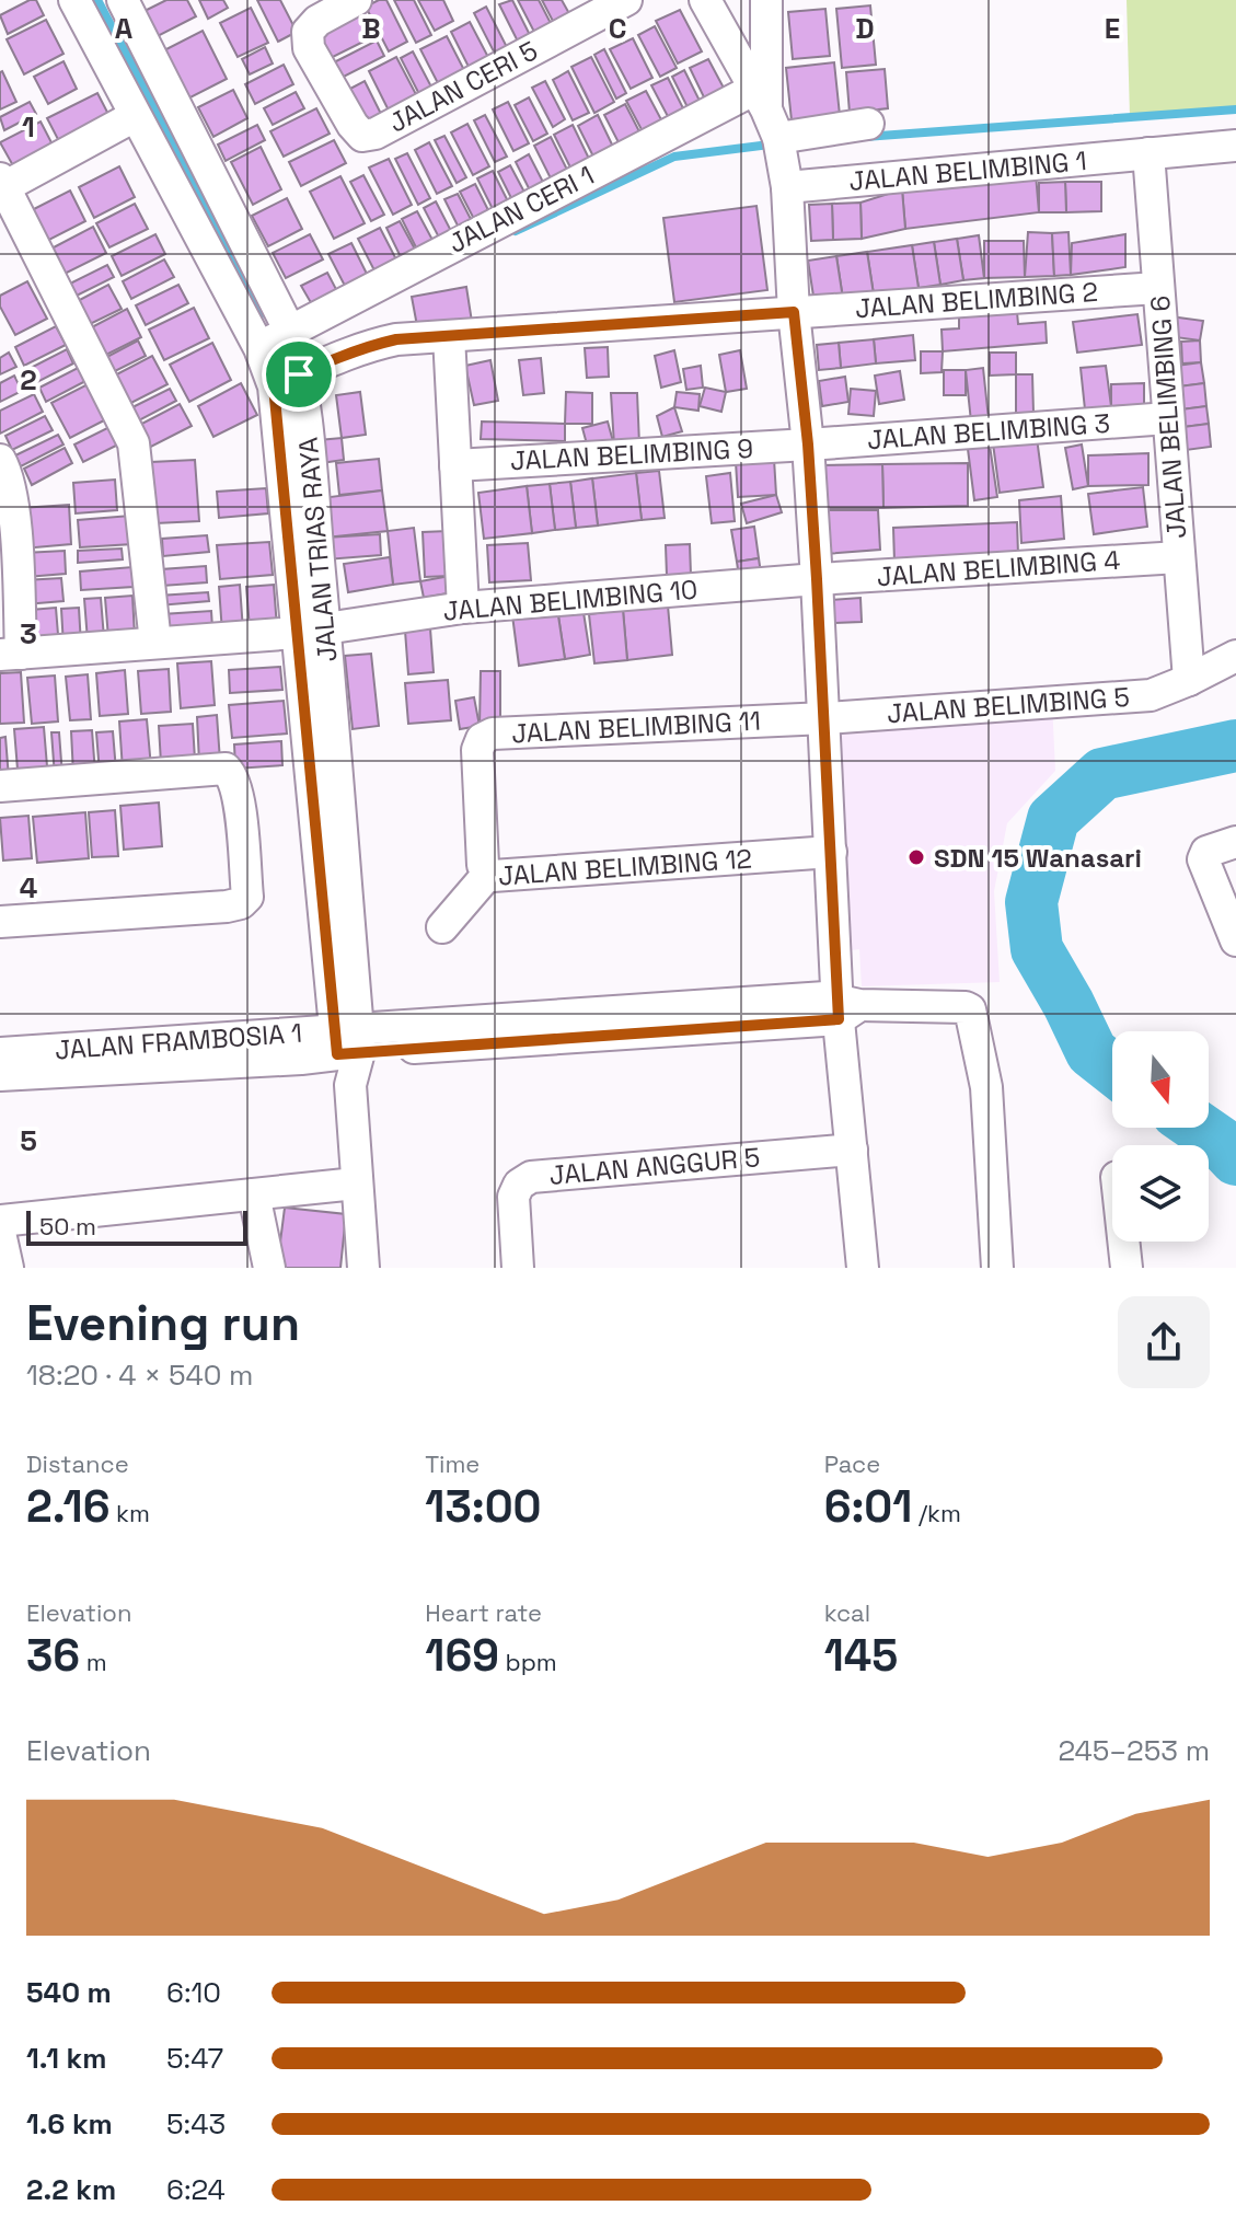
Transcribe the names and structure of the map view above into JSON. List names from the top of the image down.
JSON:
{
  "streets": {
    "street": [
      "JALAN CERI 5",
      "JALAN BELIMBING 1",
      "JALAN CERI 1",
      "JALAN BELIMBING 2",
      "JALAN BELIMBING 6",
      "JALAN BELIMBING 3",
      "JALAN BELIMBING 9",
      "JALAN TRIAS RAYA",
      "JALAN BELIMBING 4",
      "JALAN BELIMBING 10",
      "JALAN BELIMBING 5",
      "JALAN BELIMBING 11",
      "JALAN BELIMBING 12",
      "JALAN FRAMBOSIA 1",
      "JALAN ANGGUR 5"
    ]
  },
  "crossings": [
    ["JALAN BELIMBING 1", "JALAN BELIMBING 6"],
    ["JALAN CERI 1", "JALAN TRIAS RAYA"],
    ["JALAN BELIMBING 2", "JALAN BELIMBING 6"],
    ["JALAN BELIMBING 2", "JALAN TRIAS RAYA"],
    ["JALAN BELIMBING 6", "JALAN BELIMBING 3"],
    ["JALAN BELIMBING 6", "JALAN BELIMBING 4"],
    ["JALAN BELIMBING 6", "JALAN BELIMBING 5"],
    ["JALAN BELIMBING 3", "JALAN BELIMBING 9"],
    ["JALAN TRIAS RAYA", "JALAN BELIMBING 10"],
    ["JALAN TRIAS RAYA", "JALAN FRAMBOSIA 1"],
    ["JALAN BELIMBING 4", "JALAN BELIMBING 10"],
    ["JALAN BELIMBING 5", "JALAN BELIMBING 11"],
    ["JALAN BELIMBING 11", "JALAN BELIMBING 12"]
  ],
  "places": ["SDN 15 Wanasari"],
  "scale_bar": "50 m",
  "north": "bottom",
  "page": {
    "scale": "50 m",
    "heading": ["Evening run", "18:20 · 4 × 540 m"],
    "stats": [
      ["Distance", "2.16 km"],
      ["Time", "13:00"],
      ["Pace", "6:01 /km"],
      ["Elevation", "36 m"],
      ["Heart rate", "169 bpm"],
      ["kcal", "145"]
    ],
    "chart": ["Elevation", "245–253 m"],
    "list": [
      {
        "name": "540 m",
        "note": "6:10"
      },
      {
        "name": "1.1 km",
        "note": "5:47"
      },
      {
        "name": "1.6 km",
        "note": "5:43"
      },
      {
        "name": "2.2 km",
        "note": "6:24"
      }
    ]
  },
  "grid": {
    "columns": [
      "A",
      "B",
      "C",
      "D",
      "E"
    ],
    "rows": [
      "1",
      "2",
      "3",
      "4",
      "5"
    ]
  }
}
